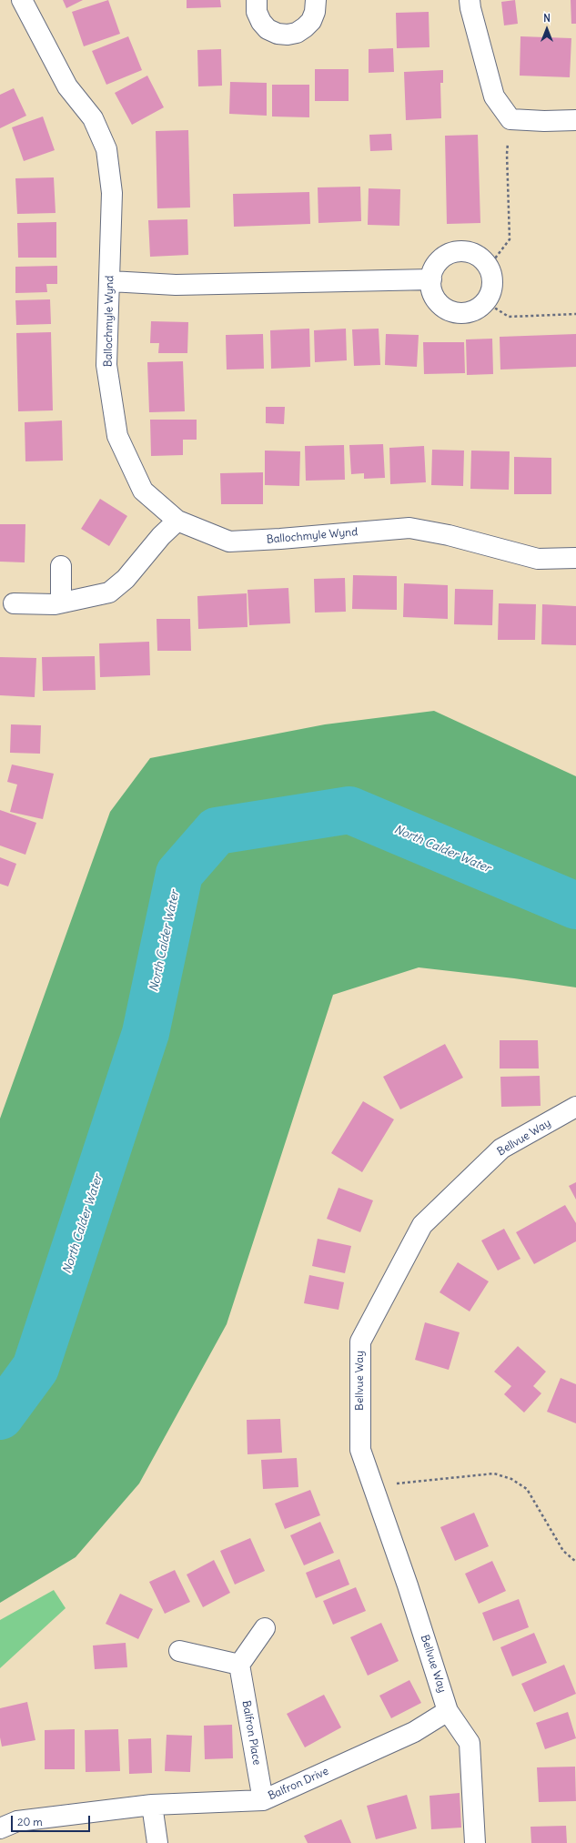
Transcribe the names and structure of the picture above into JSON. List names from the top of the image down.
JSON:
{
  "streets": {
    "street": [
      "Ballochmyle Wynd",
      "Bellvue Way",
      "Balfron Place",
      "Balfron Drive"
    ]
  },
  "crossings": [
    ["Bellvue Way", "Balfron Drive"],
    ["Balfron Place", "Balfron Drive"]
  ],
  "water": ["North Calder Water"],
  "scale_bar": "20 m",
  "north": "top"
}
